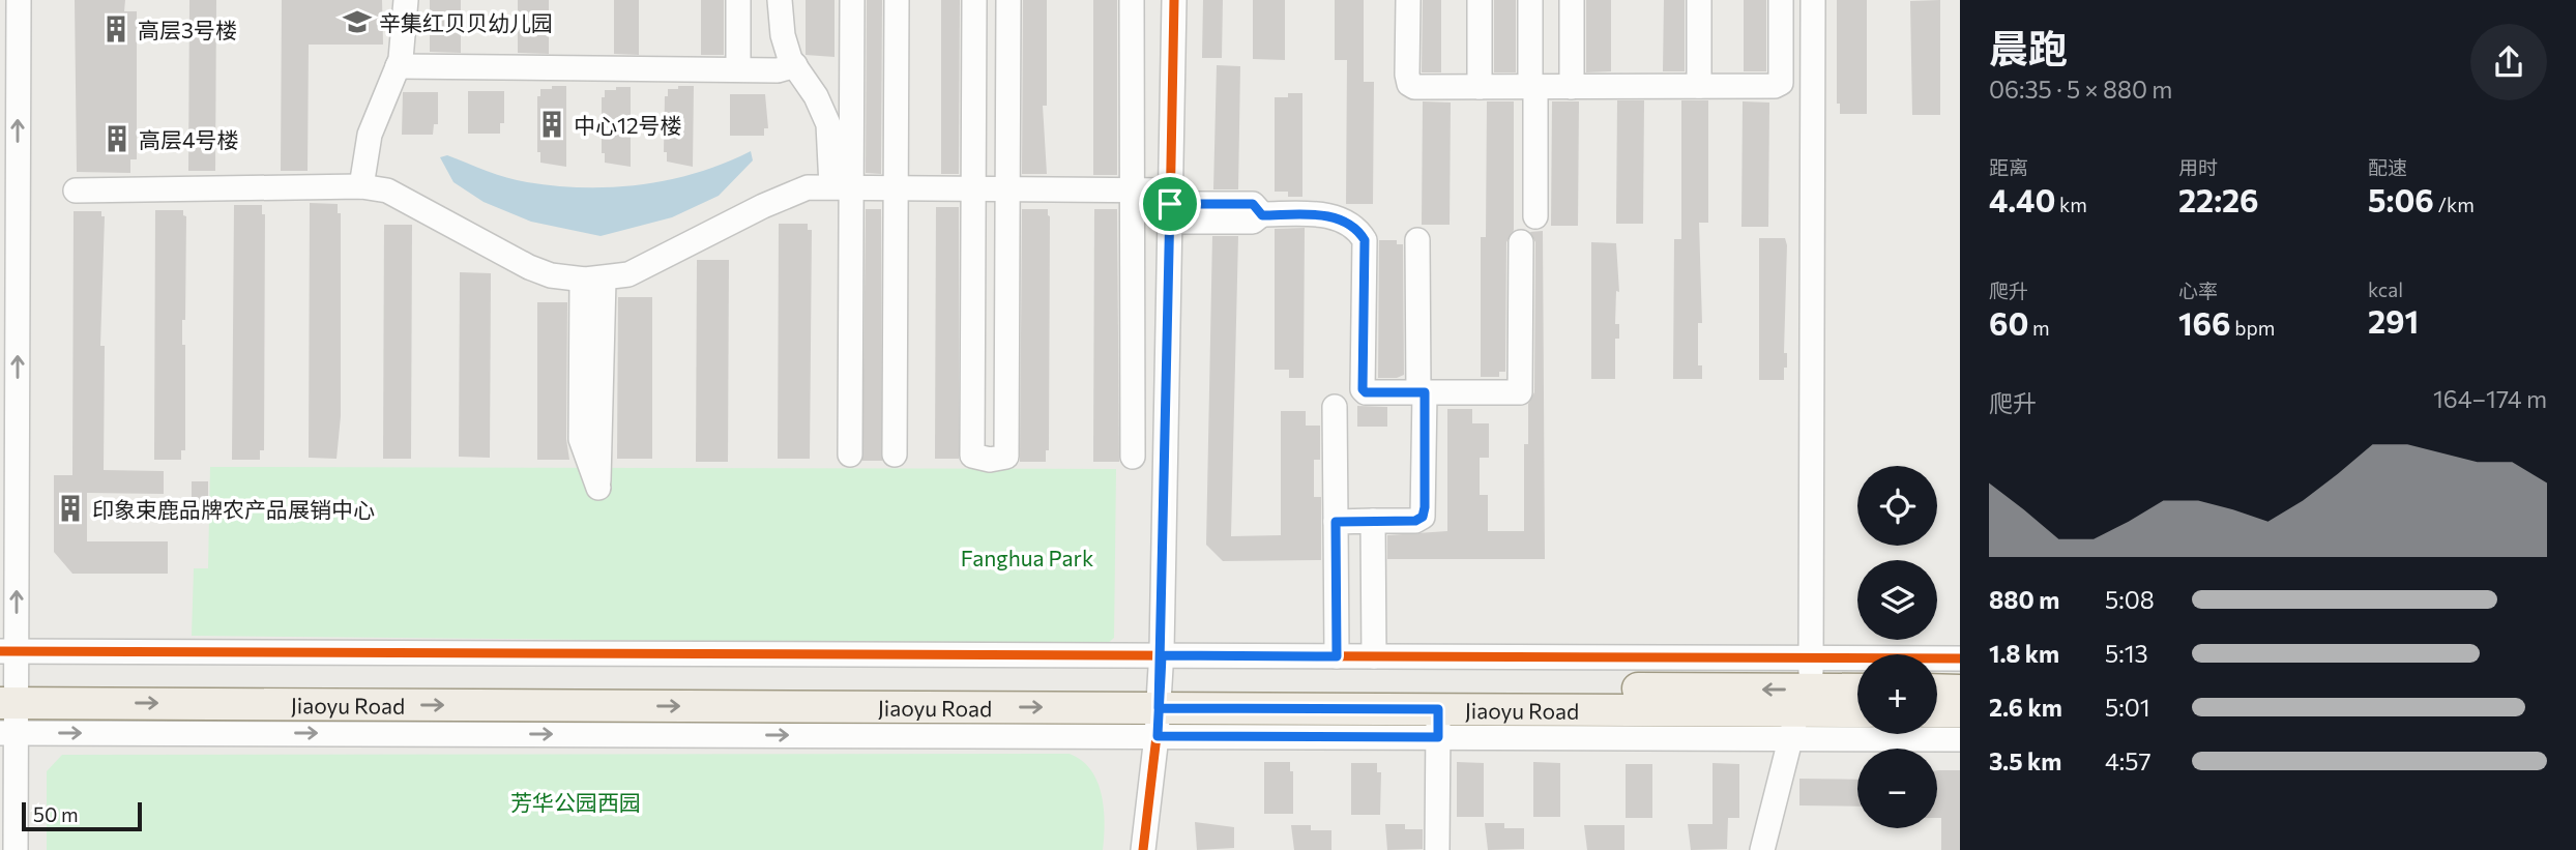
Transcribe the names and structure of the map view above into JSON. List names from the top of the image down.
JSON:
{
  "streets": {
    "main road": ["Jiaoyu Road"]
  },
  "parks": ["Fanghua Park", "芳华公园西园"],
  "places": {
    "school or university": ["辛集红贝贝幼儿园"],
    "building": [
      "高层3号楼",
      "中心12号楼",
      "高层4号楼",
      "印象束鹿品牌农产品展销中心"
    ]
  },
  "scale_bar": "50 m",
  "page": {
    "heading": ["晨跑", "06:35 · 5 × 880 m"],
    "stats": [
      ["距离", "4.40 km"],
      ["用时", "22:26"],
      ["配速", "5:06 /km"],
      ["爬升", "60 m"],
      ["心率", "166 bpm"],
      ["kcal", "291"]
    ],
    "chart": ["爬升", "164–174 m"],
    "map_buttons": ["+", "−"],
    "list": [
      {
        "name": "880 m",
        "note": "5:08"
      },
      {
        "name": "1.8 km",
        "note": "5:13"
      },
      {
        "name": "2.6 km",
        "note": "5:01"
      },
      {
        "name": "3.5 km",
        "note": "4:57"
      }
    ],
    "scale": "50 m"
  }
}
